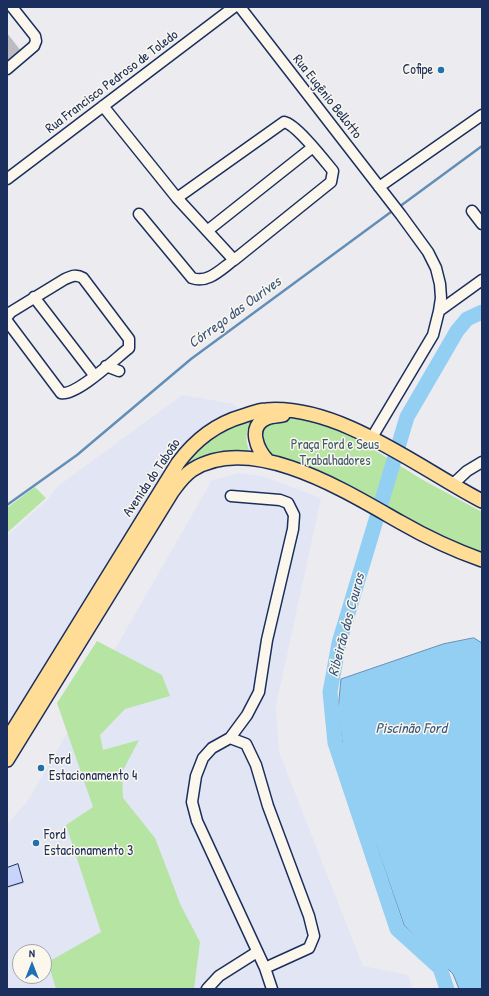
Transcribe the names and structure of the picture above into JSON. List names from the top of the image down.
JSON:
{
  "streets": {
    "main road": ["Avenida do Taboão"],
    "street": ["Rua Francisco Pedroso de Toledo", "Rua Eugênio Bellotto"]
  },
  "crossings": [
    ["Rua Eugênio Bellotto", "Avenida do Taboão"]
  ],
  "water": ["Córrego das Ourives", "Ribeirão dos Couros", "Piscinão Ford"],
  "parks": ["Praça Ford e Seus Trabalhadores"],
  "places": ["Cofipe", "Ford Estacionamento 4", "Ford Estacionamento 3"],
  "north": "top"
}
